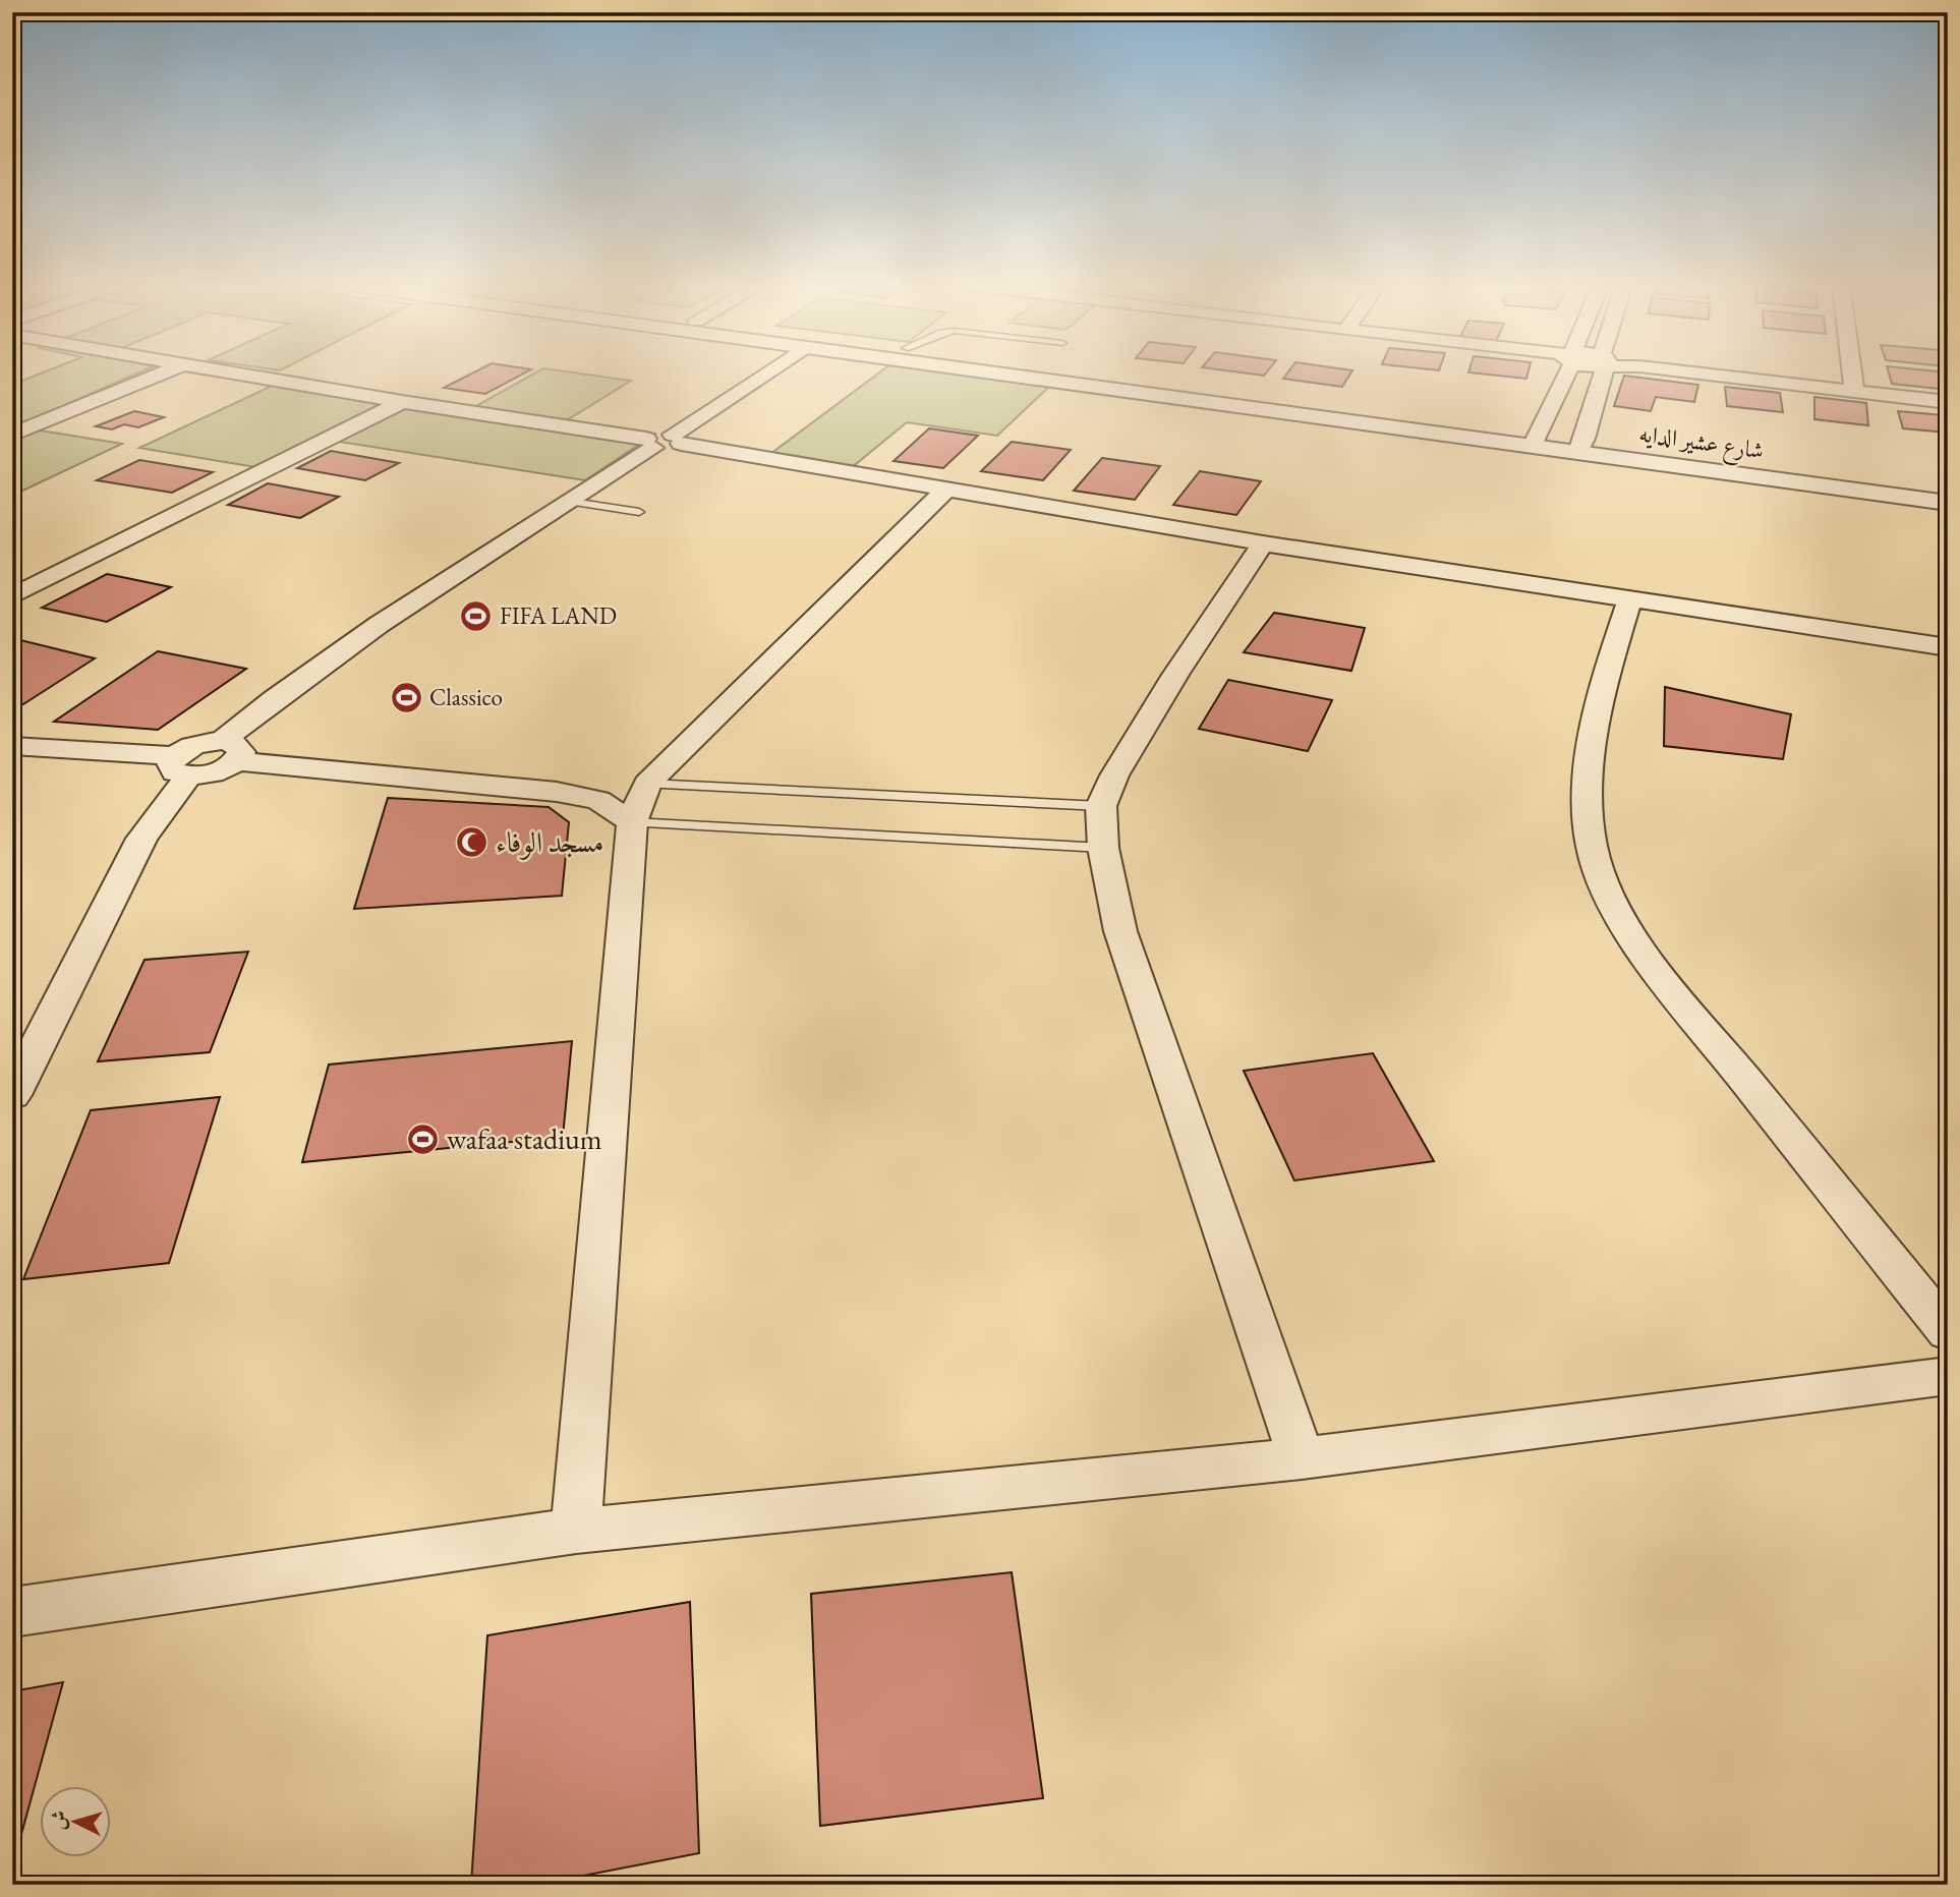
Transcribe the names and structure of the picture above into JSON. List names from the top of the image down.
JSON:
{
  "streets": {
    "street": ["شارع عشير الدايه"]
  },
  "places": {
    "sports": ["FIFA LAND", "Classico", "wafaa stadium"],
    "mosque": ["مسجد الوفاء"]
  },
  "north": "left"
}
